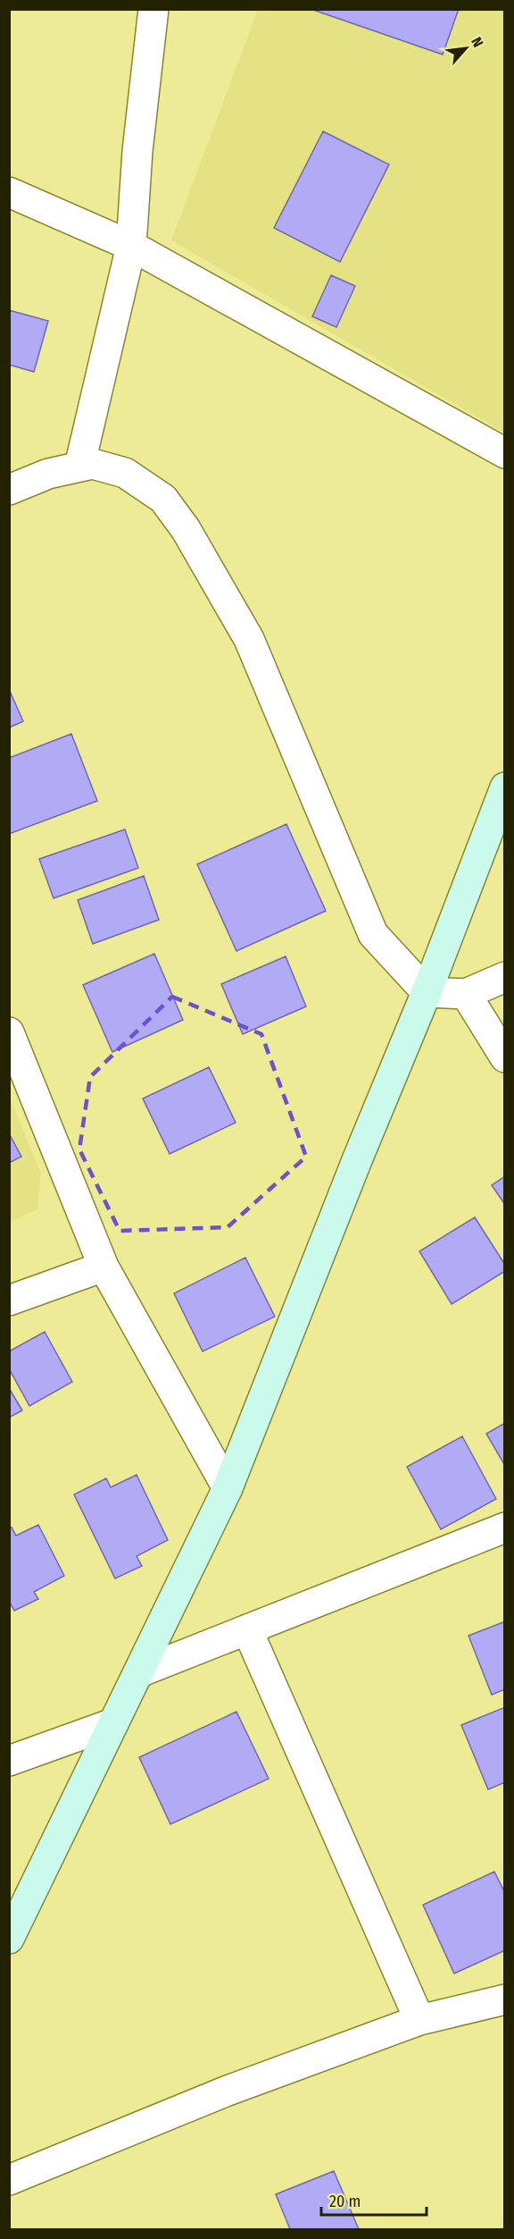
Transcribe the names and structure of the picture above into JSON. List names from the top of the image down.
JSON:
{
  "scale_bar": "20 m",
  "north": "top right"
}
